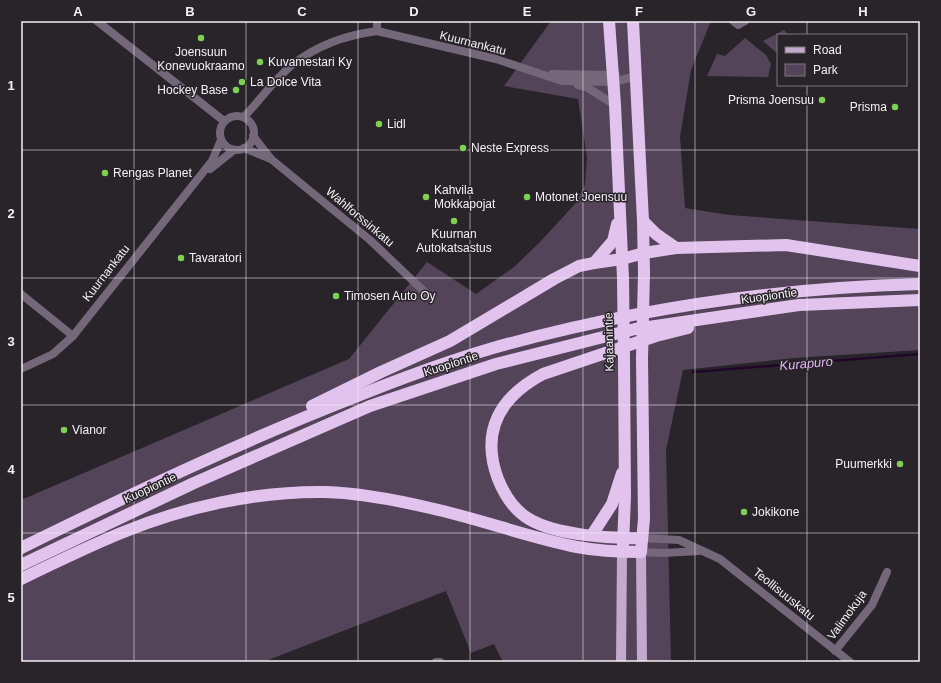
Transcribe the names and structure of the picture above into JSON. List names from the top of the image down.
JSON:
{
  "streets": {
    "highway": ["Kuopiontie", "Kajaanintie"],
    "street": [
      "Kuurnankatu",
      "Wahlforssinkatu",
      "Teollisuuskatu",
      "Valimokuja"
    ]
  },
  "crossings": [
    ["Kuurnankatu", "Wahlforssinkatu"],
    ["Kuurnankatu", "Kajaanintie"],
    ["Teollisuuskatu", "Valimokuja"]
  ],
  "water": ["Kurapuro"],
  "places": [
    "Joensuun Konevuokraamo",
    "Kuvamestari Ky",
    "La Dolce Vita",
    "Hockey Base",
    "Prisma Joensuu",
    "Prisma",
    "Lidl",
    "Neste Express",
    "Rengas Planet",
    "Kahvila Mokkapojat",
    "Motonet Joensuu",
    "Kuurnan Autokatsastus",
    "Tavaratori",
    "Timosen Auto Oy",
    "Vianor",
    "Puumerkki",
    "Jokikone"
  ],
  "legend": ["Road", "Park"],
  "grid": {
    "columns": [
      "A",
      "B",
      "C",
      "D",
      "E",
      "F",
      "G",
      "H"
    ],
    "rows": [
      "1",
      "2",
      "3",
      "4",
      "5"
    ]
  }
}
